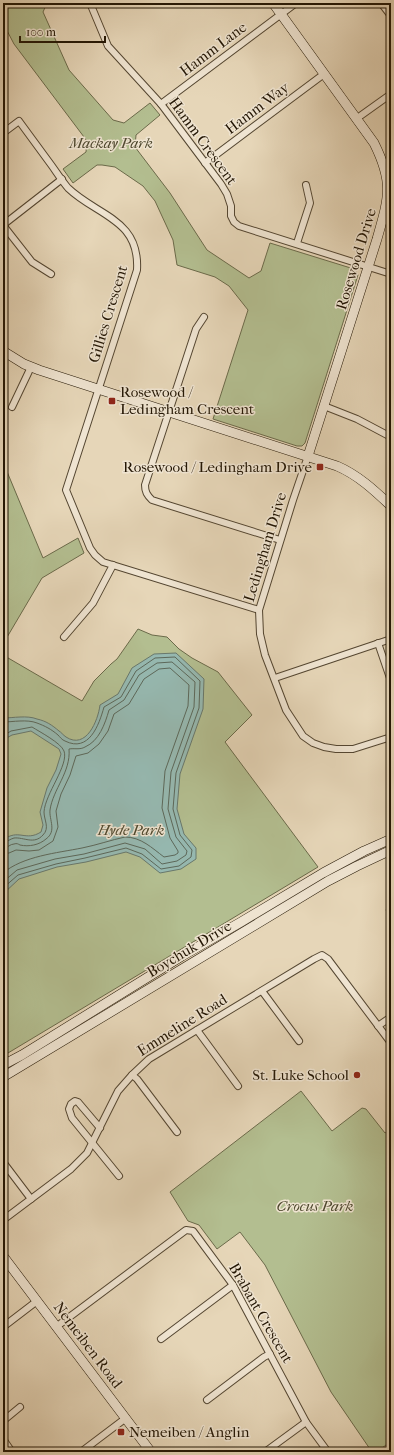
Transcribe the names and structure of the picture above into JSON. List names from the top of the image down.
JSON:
{
  "streets": {
    "street": [
      "Hamm Lane",
      "Hamm Way",
      "Hamm Crescent",
      "Rosewood Drive",
      "Gillies Crescent",
      "Ledingham Drive",
      "Boychuk Drive",
      "Emmeline Road",
      "Brabant Crescent",
      "Nemeiben Road"
    ]
  },
  "crossings": [
    ["Hamm Lane", "Hamm Crescent"],
    ["Hamm Lane", "Rosewood Drive"],
    ["Hamm Way", "Hamm Crescent"],
    ["Hamm Way", "Rosewood Drive"],
    ["Hamm Crescent", "Rosewood Drive"],
    ["Rosewood Drive", "Ledingham Drive"],
    ["Gillies Crescent", "Ledingham Drive"],
    ["Brabant Crescent", "Nemeiben Road"]
  ],
  "parks": ["Mackay Park", "Hyde Park", "Crocus Park"],
  "places": {
    "transit": ["Rosewood / Ledingham Crescent", "Rosewood / Ledingham Drive", "Nemeiben / Anglin"],
    "other": ["St. Luke School"]
  },
  "scale_bar": "100 m"
}
